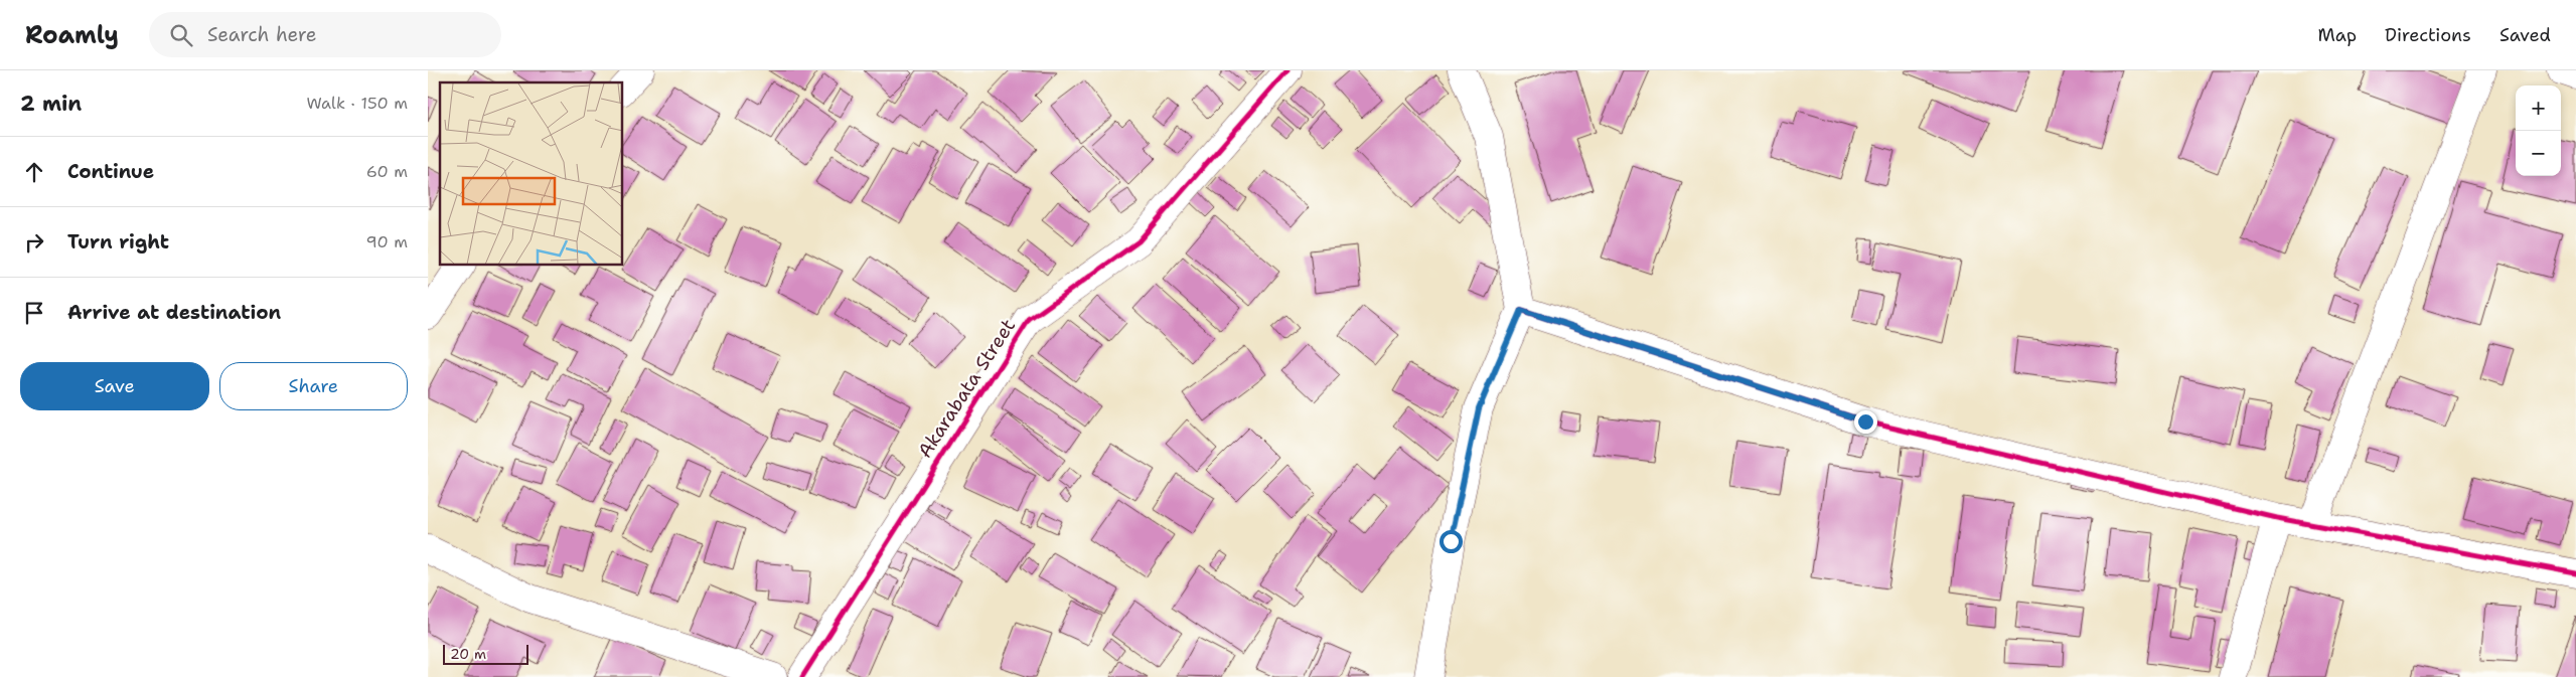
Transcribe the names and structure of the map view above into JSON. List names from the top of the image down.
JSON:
{
  "streets": {
    "street": ["Akarabata Street"]
  },
  "scale_bar": "20 m",
  "page": {
    "header": "Roamly",
    "search": "Search here",
    "nav": ["Map", "Directions", "Saved"],
    "heading": ["2 min", "Walk · 150 m"],
    "map_buttons": ["+", "−"],
    "list": [
      ["Continue", "60 m"],
      ["Turn right", "90 m"],
      "Arrive at destination"
    ],
    "buttons": ["Save", "Share"],
    "scale": "20 m"
  }
}
